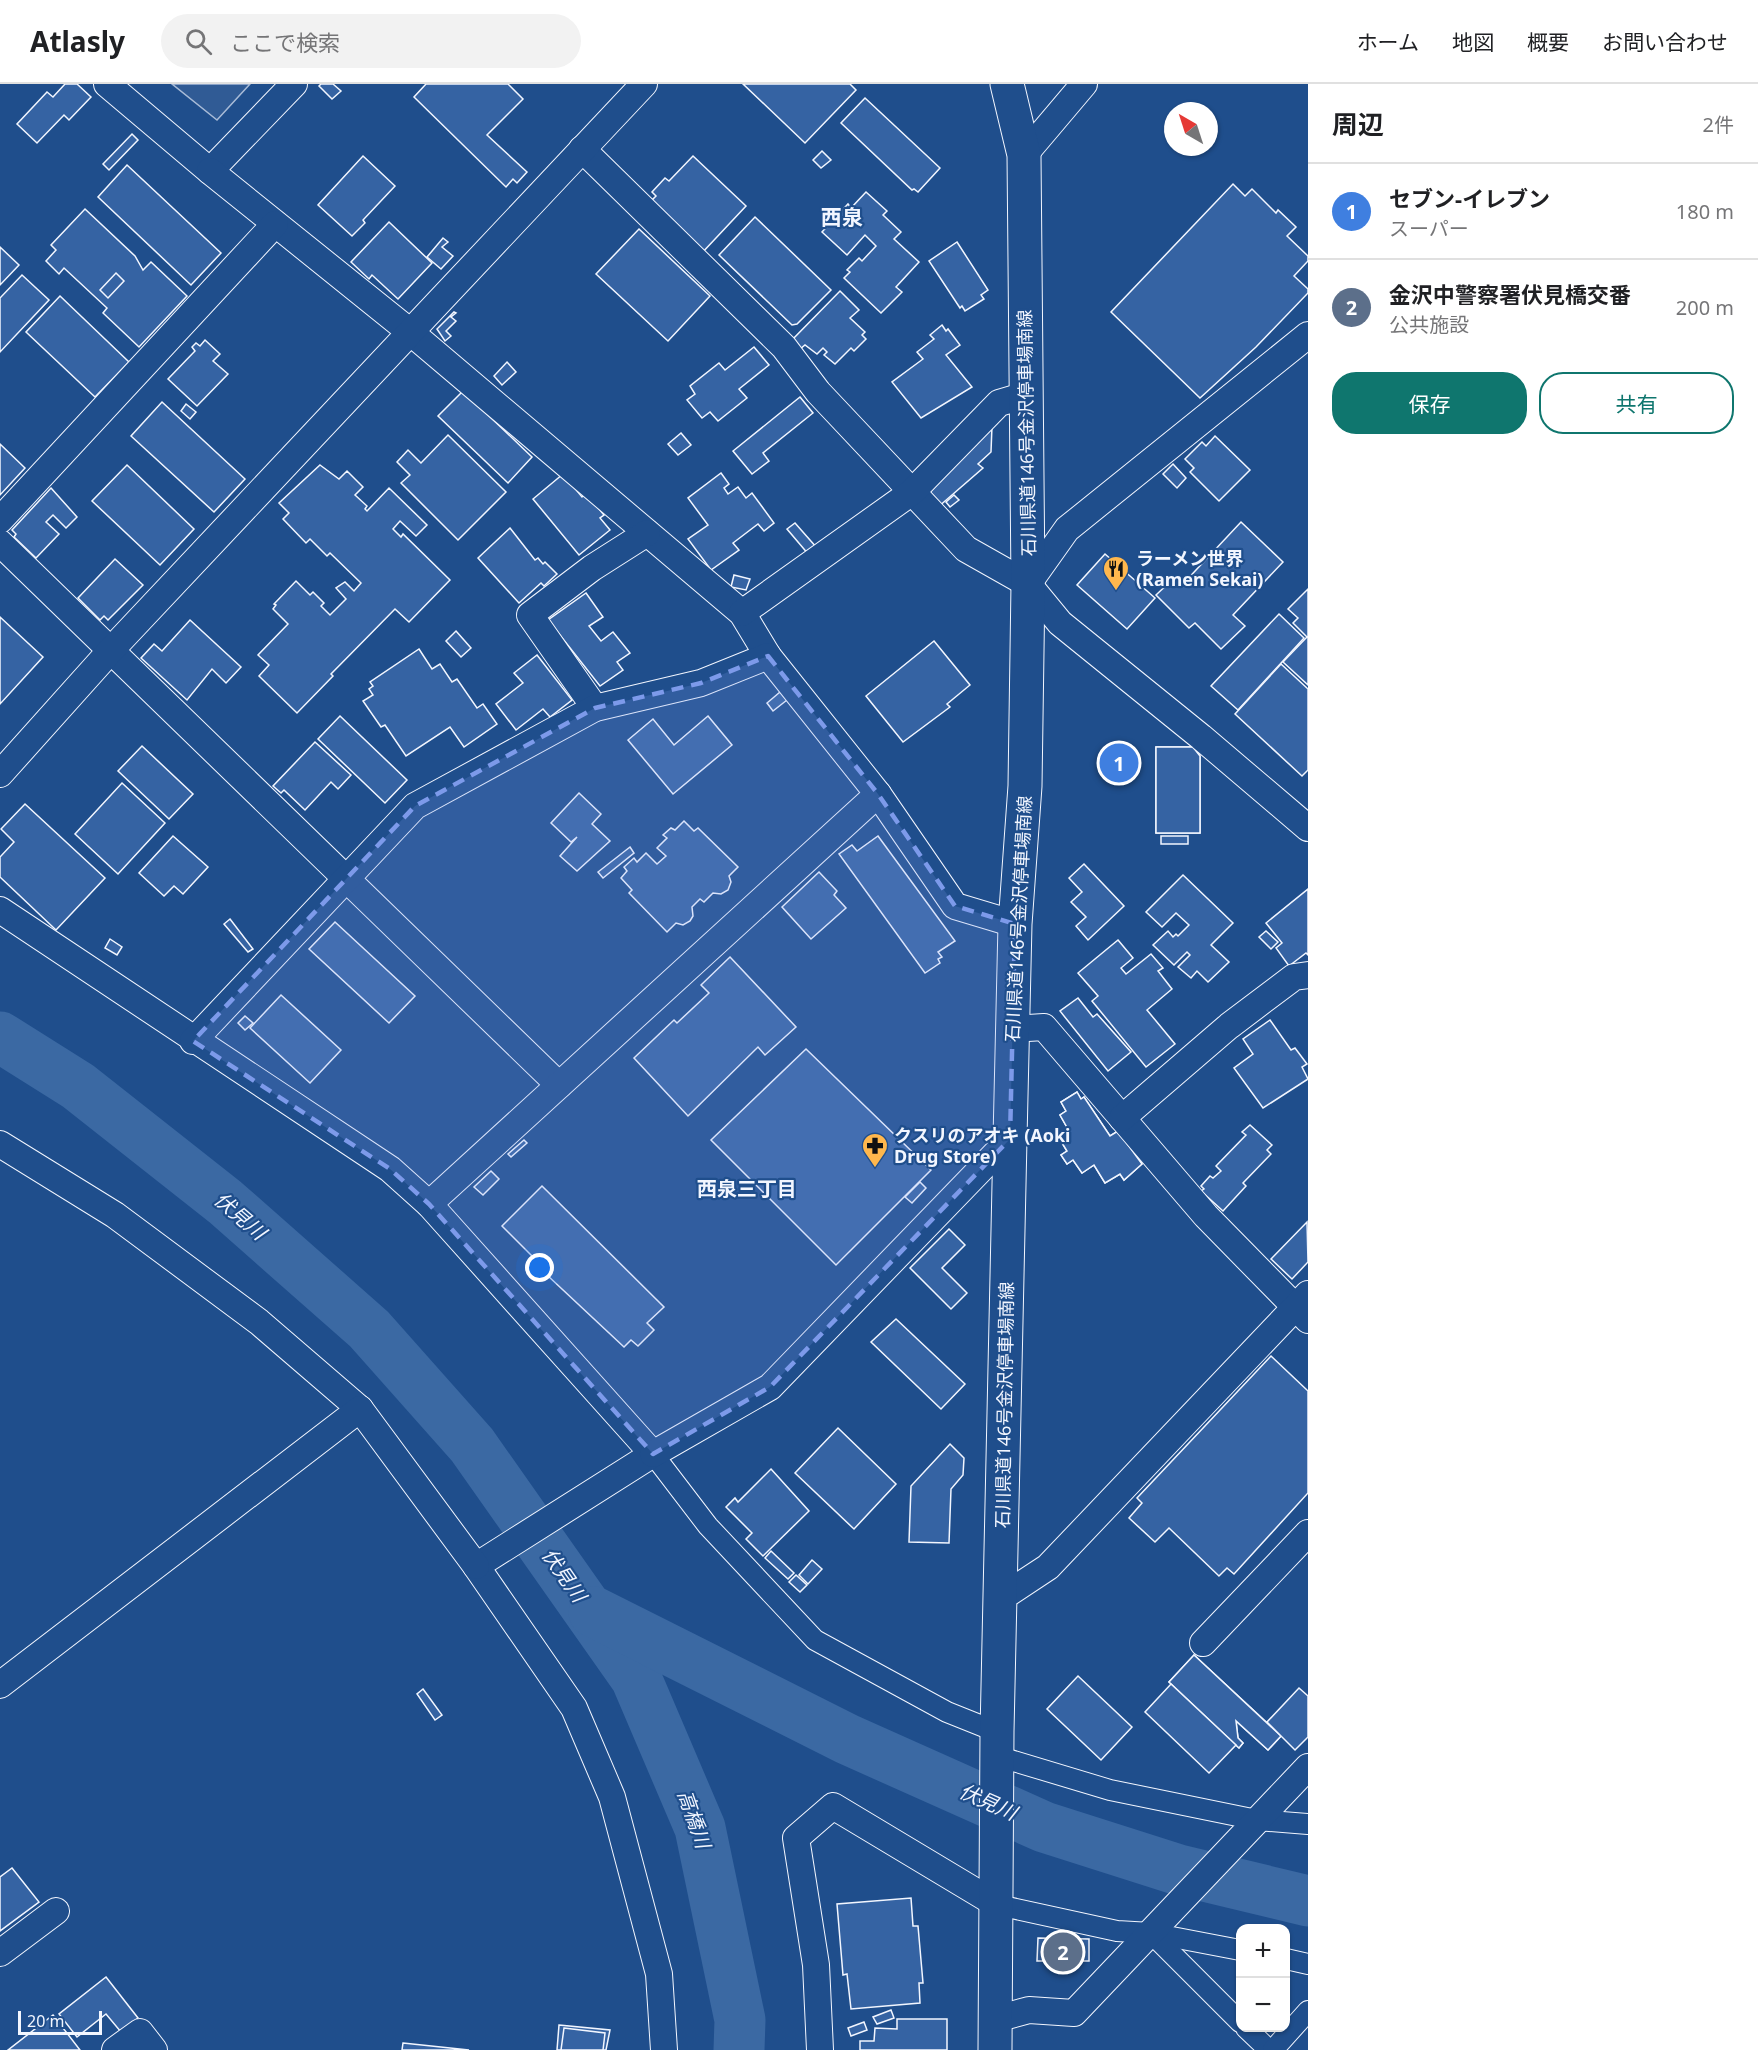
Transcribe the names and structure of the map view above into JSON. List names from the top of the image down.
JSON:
{
  "streets": {
    "main road": ["石川県道146号金沢停車場南線"]
  },
  "districts": ["西泉", "西泉三丁目"],
  "water": ["伏見川", "高橋川"],
  "places": {
    "restaurant": ["ラーメン世界 (Ramen Sekai)"],
    "pharmacy": ["クスリのアオキ (Aoki Drug Store)"]
  },
  "scale_bar": "20 m",
  "north": "top left",
  "page": {
    "header": "Atlasly",
    "search": "ここで検索",
    "nav": [
      "ホーム",
      "地図",
      "概要",
      "お問い合わせ"
    ],
    "heading": ["周辺", "2件"],
    "list": [
      {
        "mark": "1",
        "name": "セブン-イレブン",
        "note": "スーパー",
        "value": "180 m"
      },
      {
        "mark": "2",
        "name": "金沢中警察署伏見橋交番",
        "note": "公共施設",
        "value": "200 m"
      }
    ],
    "buttons": ["保存", "共有"],
    "pins": ["1", "2"],
    "map_buttons": ["+", "−"],
    "scale": "20 m"
  }
}
